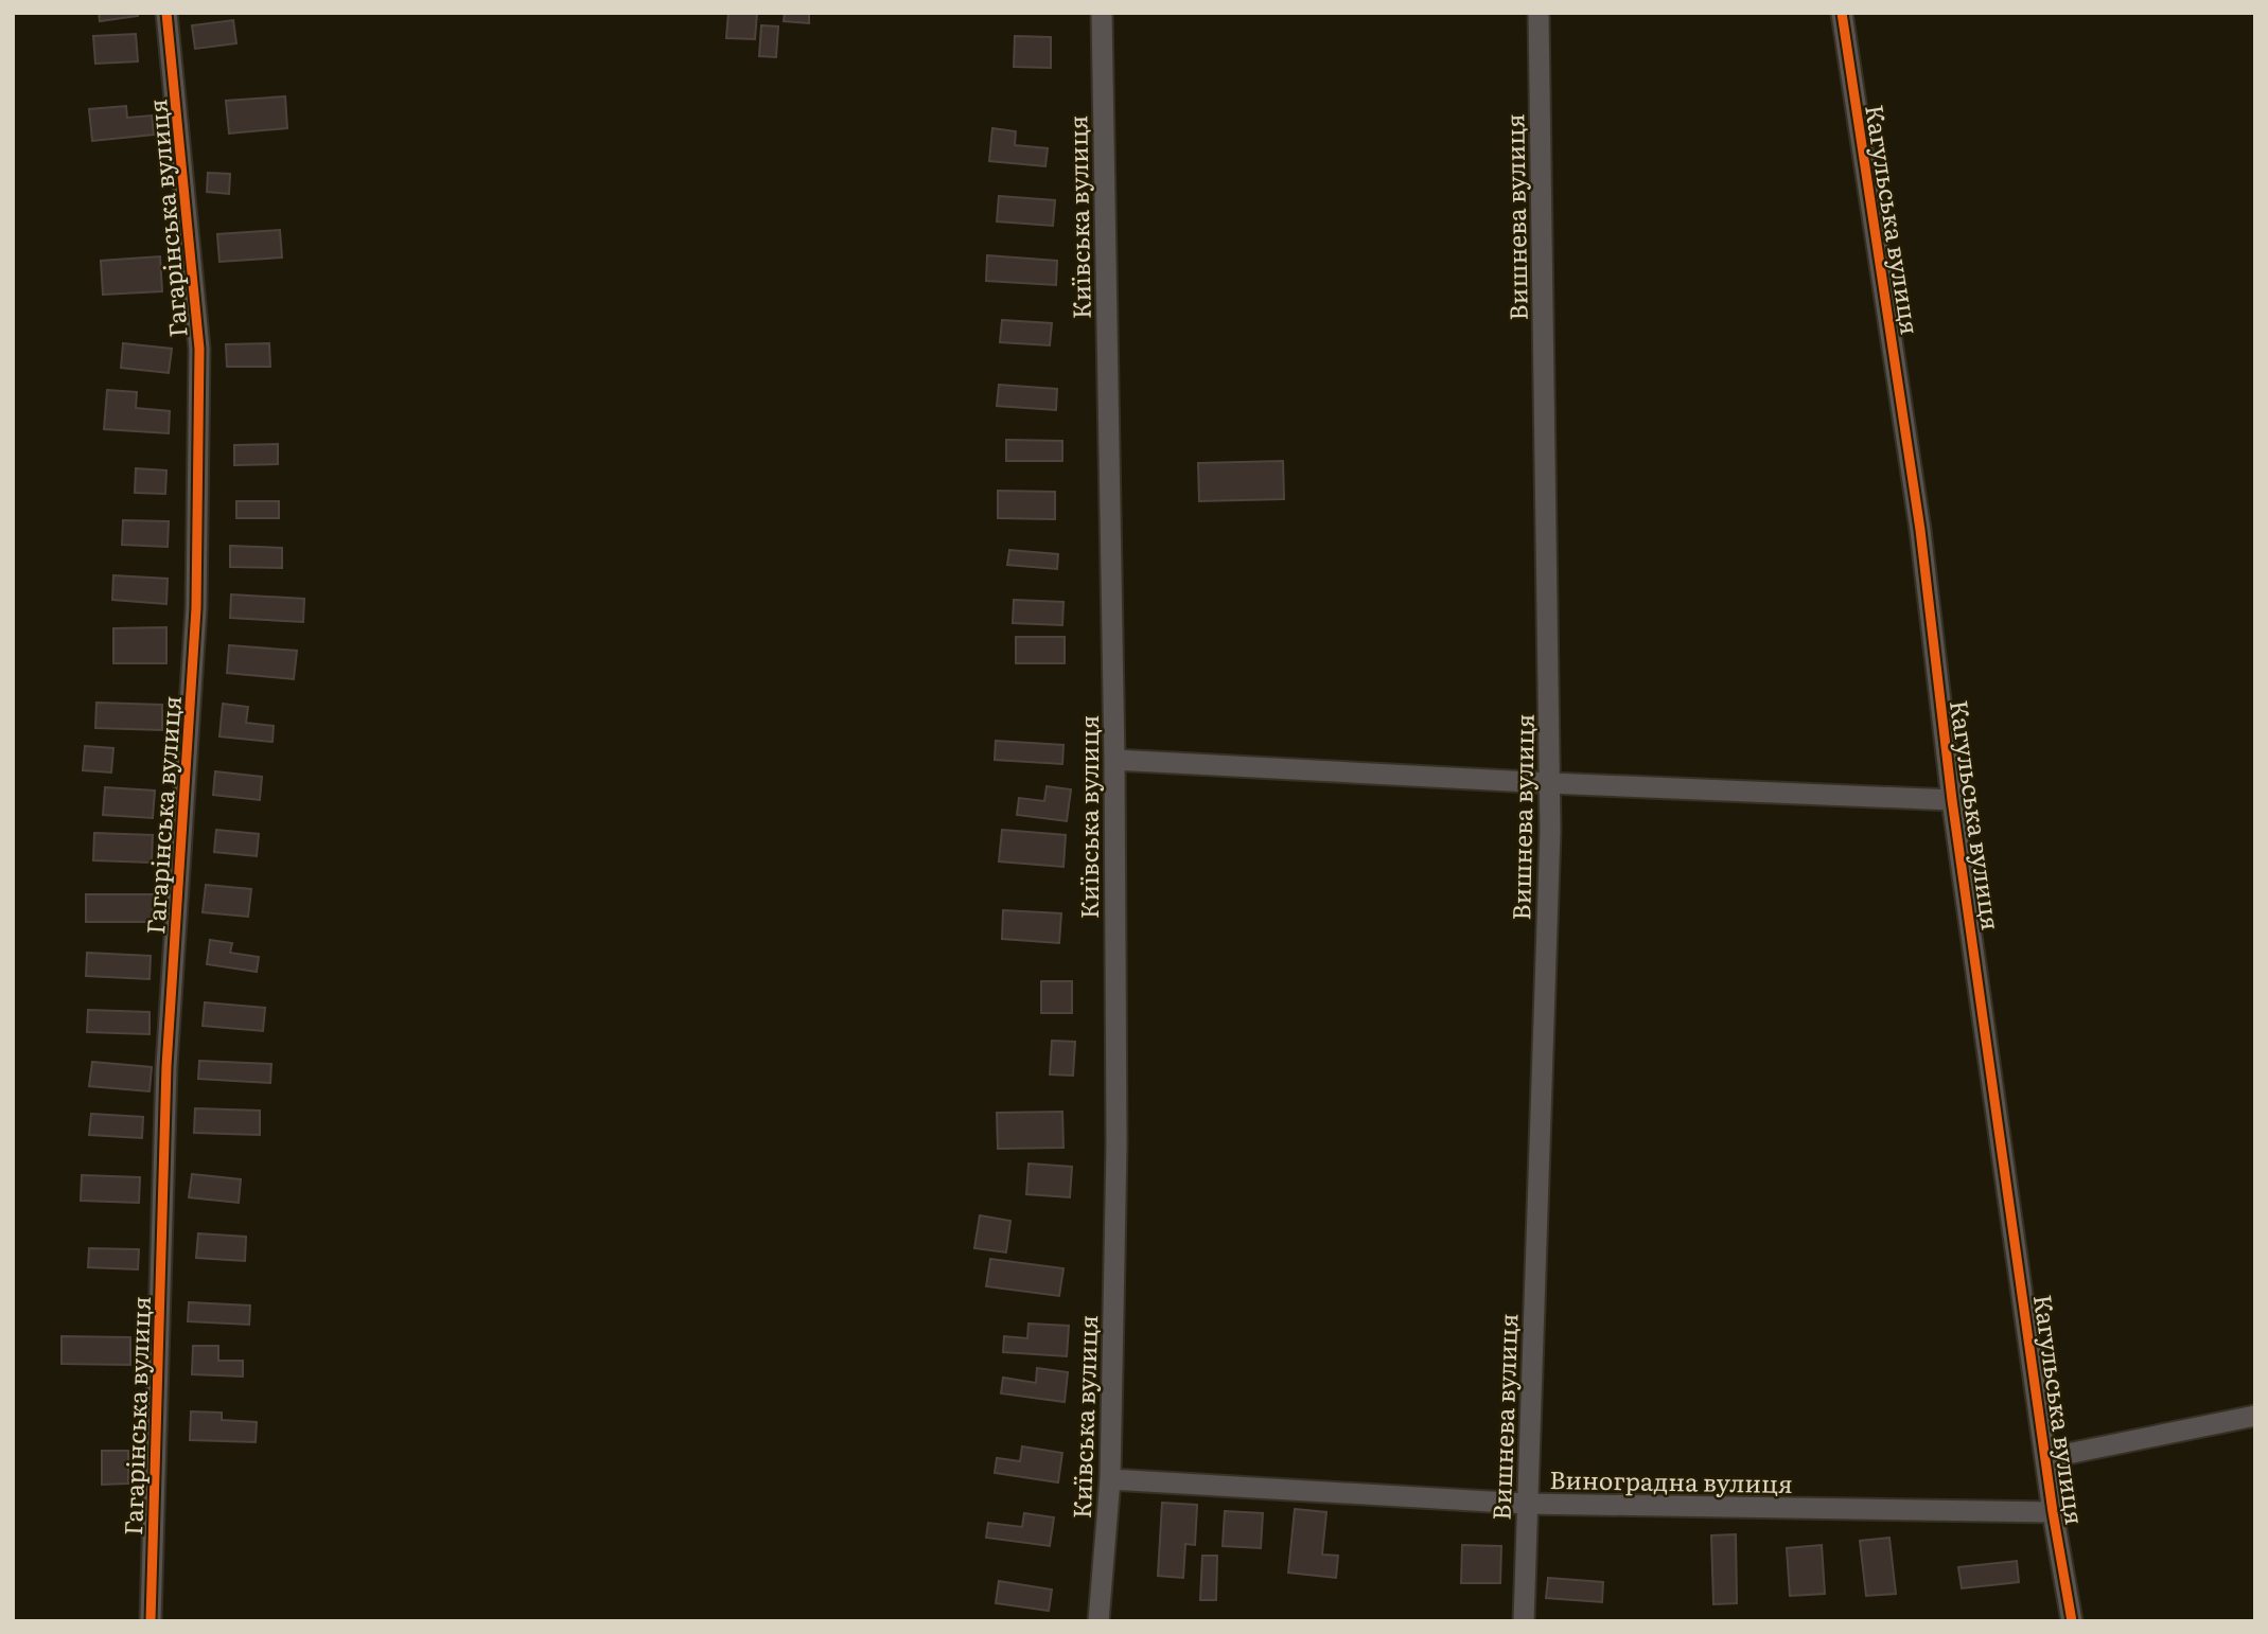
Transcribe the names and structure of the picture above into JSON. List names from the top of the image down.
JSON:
{
  "streets": {
    "street": [
      "Київська вулиця",
      "Вишнева вулиця",
      "Гагарінська вулиця",
      "Кагульська вулиця",
      "Виноградна вулиця"
    ]
  },
  "crossings": [
    ["Київська вулиця", "Виноградна вулиця"],
    ["Вишнева вулиця", "Виноградна вулиця"],
    ["Кагульська вулиця", "Виноградна вулиця"]
  ]
}
